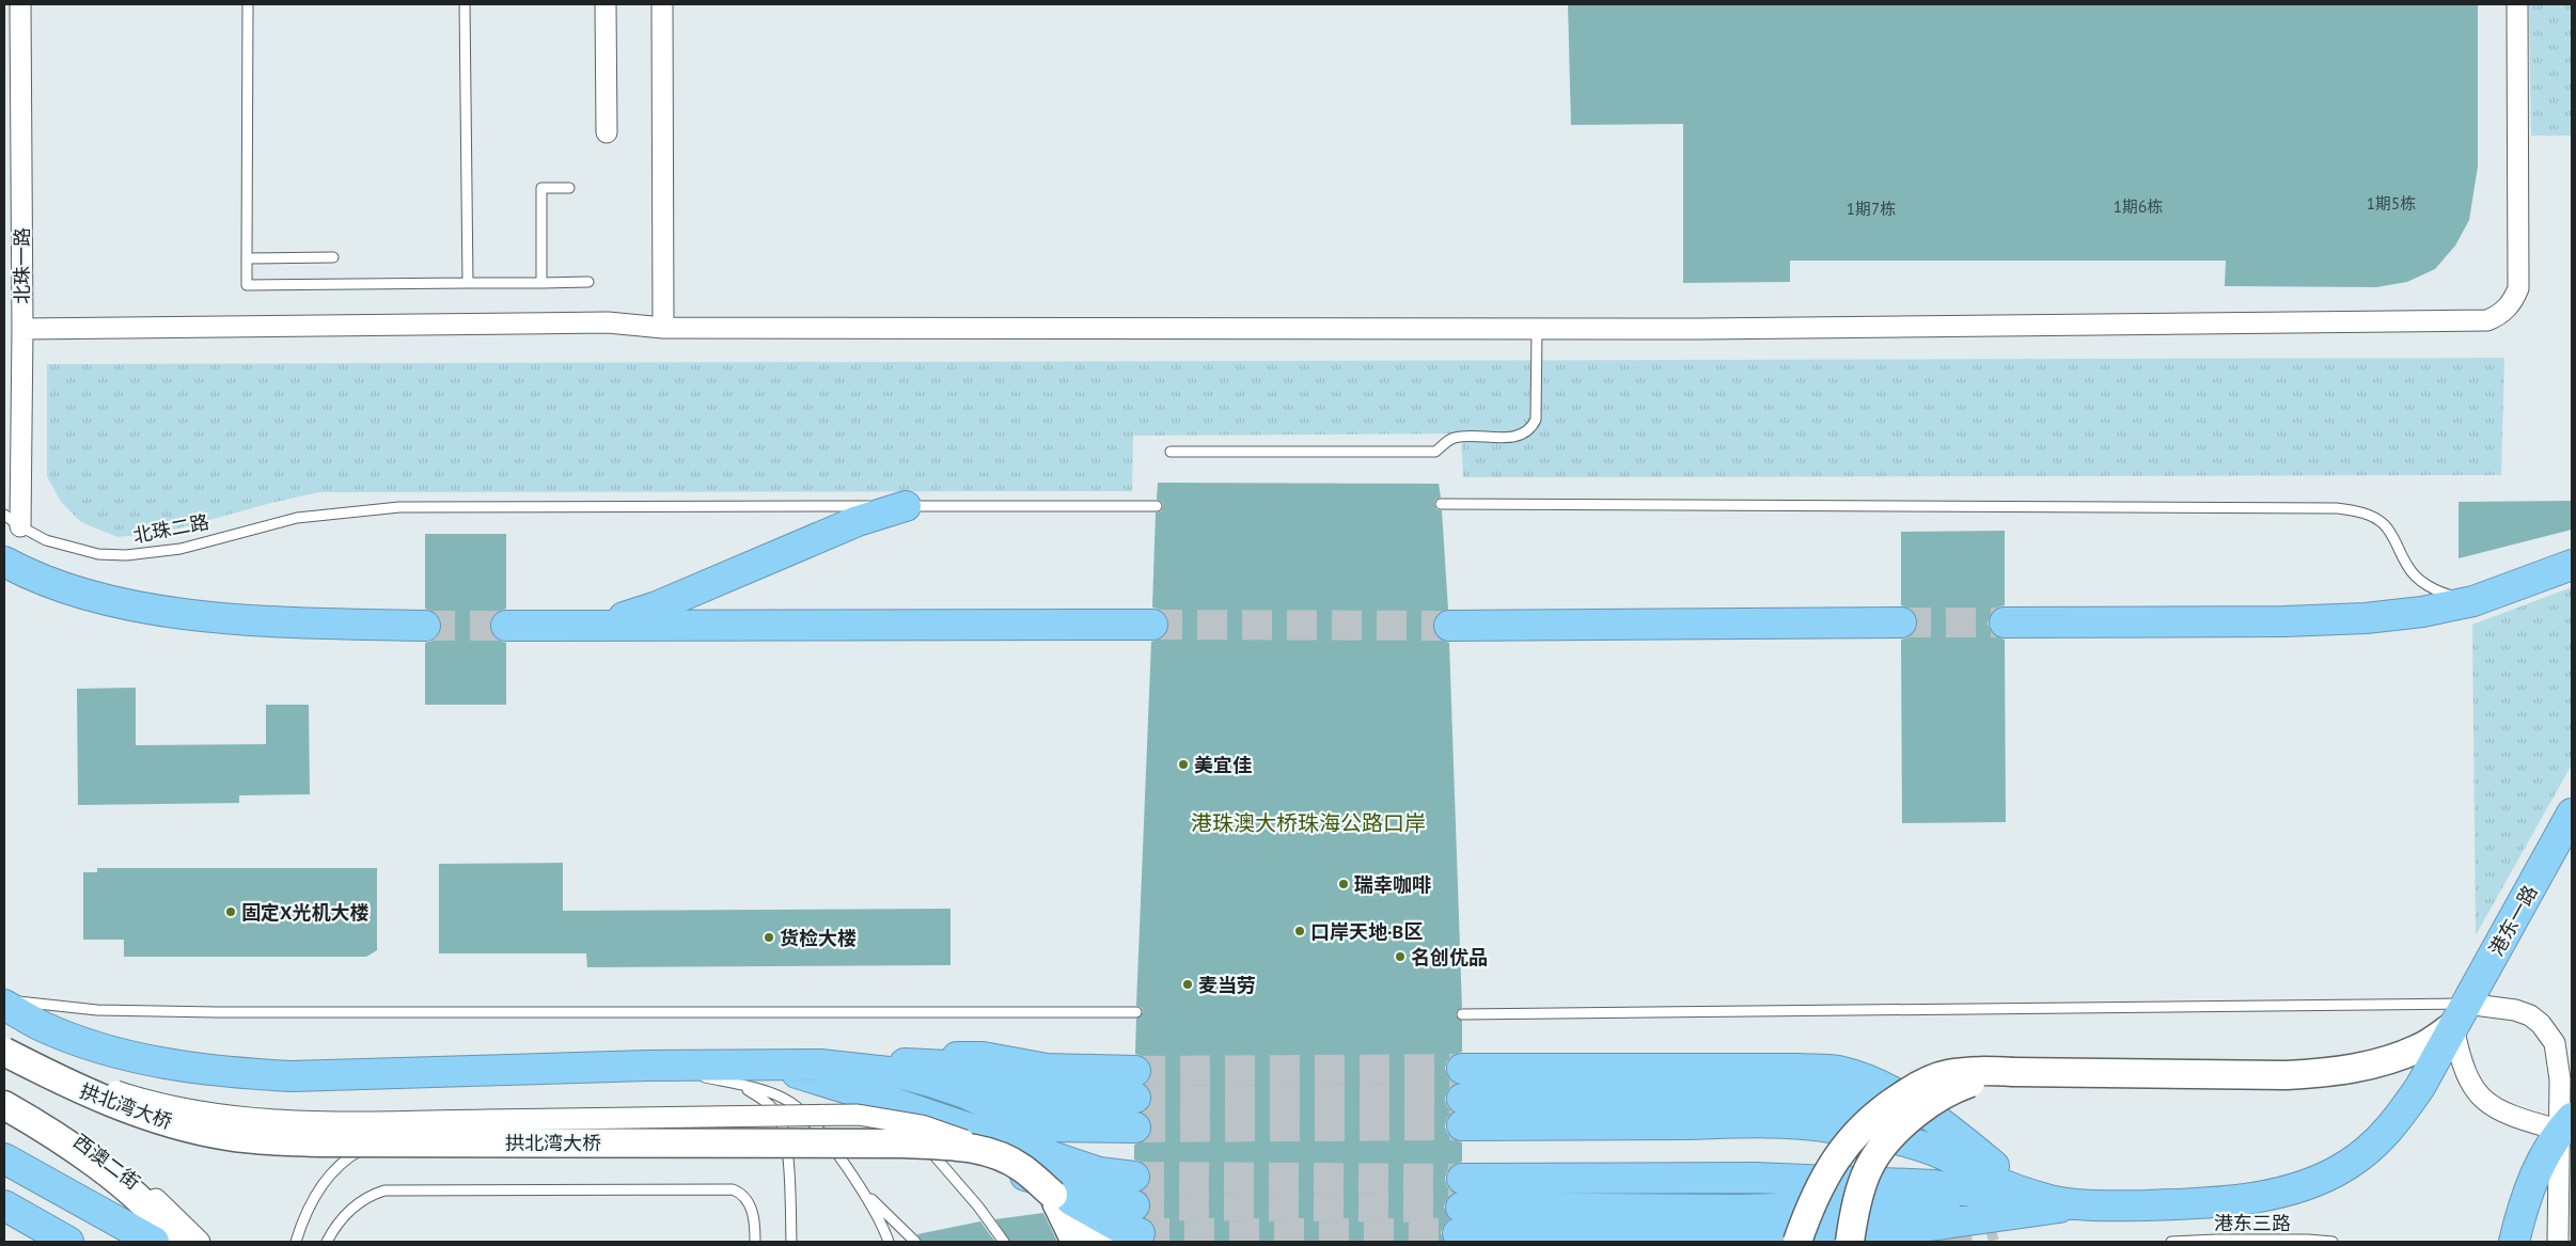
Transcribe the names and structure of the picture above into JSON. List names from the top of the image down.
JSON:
{
  "streets": {
    "highway": ["港东一路"],
    "main road": ["拱北湾大桥"],
    "street": ["北珠一路", "西澳二街"],
    "lane": ["北珠二路", "港东三路"]
  },
  "crossings": [
    ["北珠一路", "北珠二路"]
  ],
  "districts": ["港珠澳大桥珠海公路口岸"],
  "places": [
    "美宜佳",
    "瑞幸咖啡",
    "固定X光机大楼",
    "口岸天地·B区",
    "货检大楼",
    "名创优品",
    "麦当劳"
  ],
  "house_numbers": ["1期5栋", "1期6栋", "1期7栋"]
}
